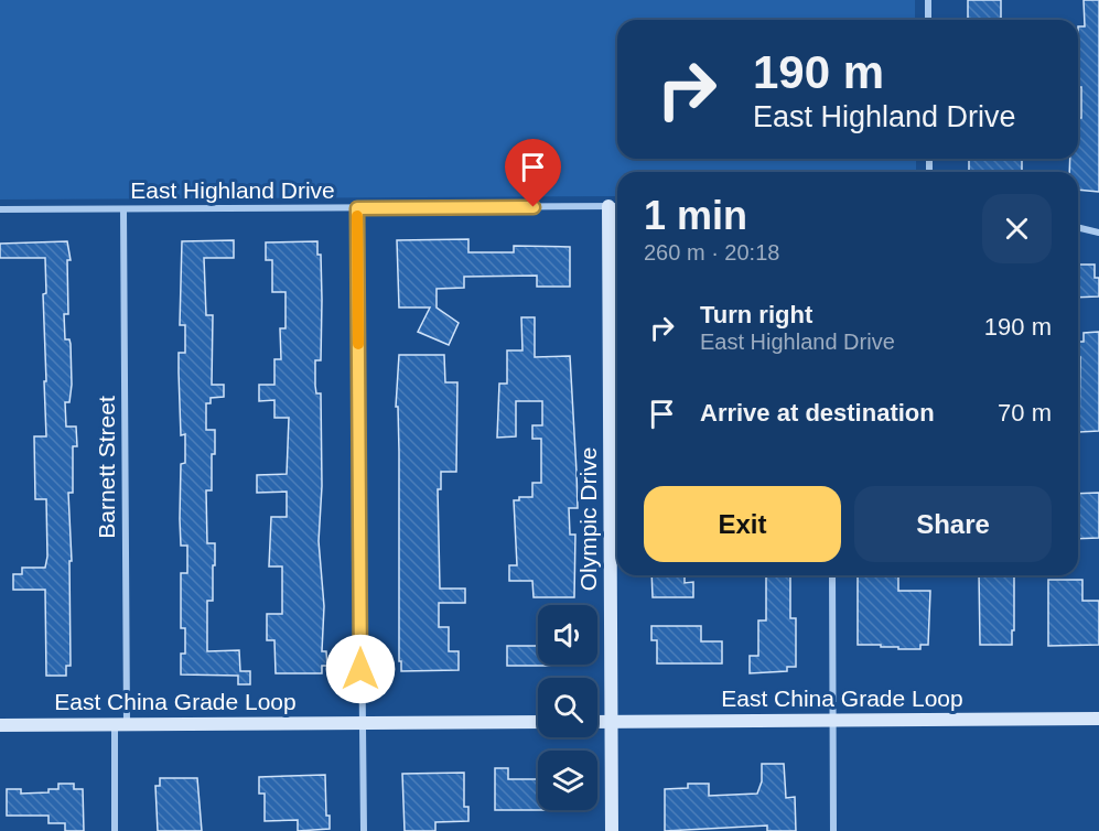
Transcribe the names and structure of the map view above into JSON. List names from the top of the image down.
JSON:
{
  "streets": {
    "main road": ["Olympic Drive", "East China Grade Loop"],
    "street": ["East Highland Drive", "Barnett Street"]
  },
  "crossings": [
    ["East Highland Drive", "Barnett Street"],
    ["East Highland Drive", "Olympic Drive"],
    ["Barnett Street", "East China Grade Loop"],
    ["Olympic Drive", "East China Grade Loop"]
  ],
  "page": {
    "turn": ["190 m", "East Highland Drive"],
    "heading": ["1 min", "260 m · 20:18"],
    "list": [
      {
        "name": "Turn right",
        "note": "East Highland Drive",
        "value": "190 m"
      },
      {
        "name": "Arrive at destination",
        "value": "70 m"
      }
    ],
    "buttons": ["Exit", "Share"]
  }
}
